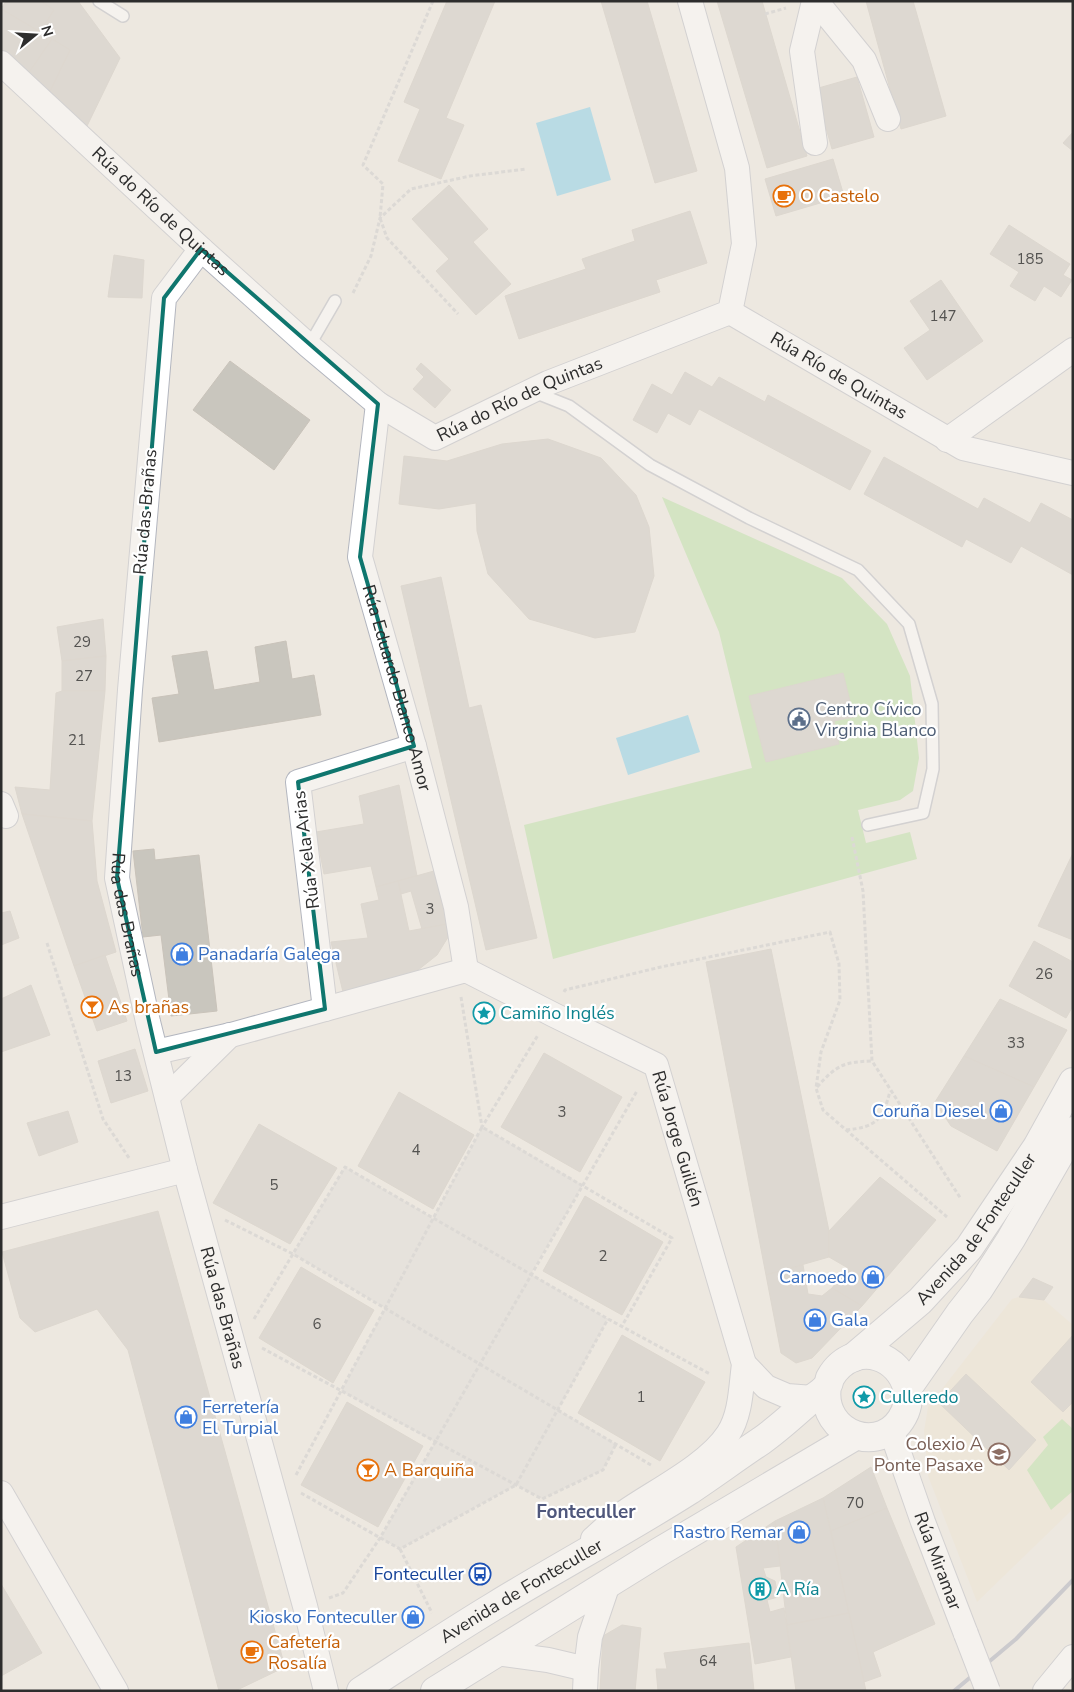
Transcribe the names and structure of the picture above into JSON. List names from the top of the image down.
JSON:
{
  "streets": {
    "main road": ["Avenida de Fonteculler"],
    "street": [
      "Rúa do Río de Quintas",
      "Rúa Río de Quintas",
      "Rúa das Brañas",
      "Rúa Eduardo Blanco Amor",
      "Rúa Xela Arias",
      "Rúa Jorge Guillén",
      "Rúa Miramar"
    ]
  },
  "crossings": [
    ["Rúa do Río de Quintas", "Rúa Río de Quintas"],
    ["Rúa do Río de Quintas", "Rúa das Brañas"],
    ["Rúa do Río de Quintas", "Rúa Eduardo Blanco Amor"],
    ["Rúa Eduardo Blanco Amor", "Rúa Xela Arias"],
    ["Rúa Eduardo Blanco Amor", "Rúa Jorge Guillén"],
    ["Rúa Jorge Guillén", "Avenida de Fonteculler"],
    ["Rúa Jorge Guillén", "Rúa Miramar"],
    ["Avenida de Fonteculler", "Rúa Miramar"]
  ],
  "districts": ["Fonteculler"],
  "places": {
    "cafe": ["O Castelo", "Cafetería Rosalía"],
    "public building": ["Centro Cívico Virginia Blanco"],
    "shop": [
      "Panadaría Galega",
      "Coruña Diesel",
      "Carnoedo",
      "Gala",
      "Ferretería El Turpial",
      "Rastro Remar",
      "Kiosko Fonteculler"
    ],
    "bar": ["As brañas", "A Barquiña"],
    "place": ["Camiño Inglés", "Culleredo"],
    "school or university": ["Colexio A Ponte Pasaxe"],
    "bus stop": ["Fonteculler"],
    "building": ["A Ría"]
  },
  "house_numbers": [
    "185",
    "147",
    "29",
    "27",
    "21",
    "3",
    "26",
    "33",
    "13",
    "3",
    "4",
    "5",
    "2",
    "6",
    "1",
    "70",
    "64"
  ],
  "north": "right"
}
